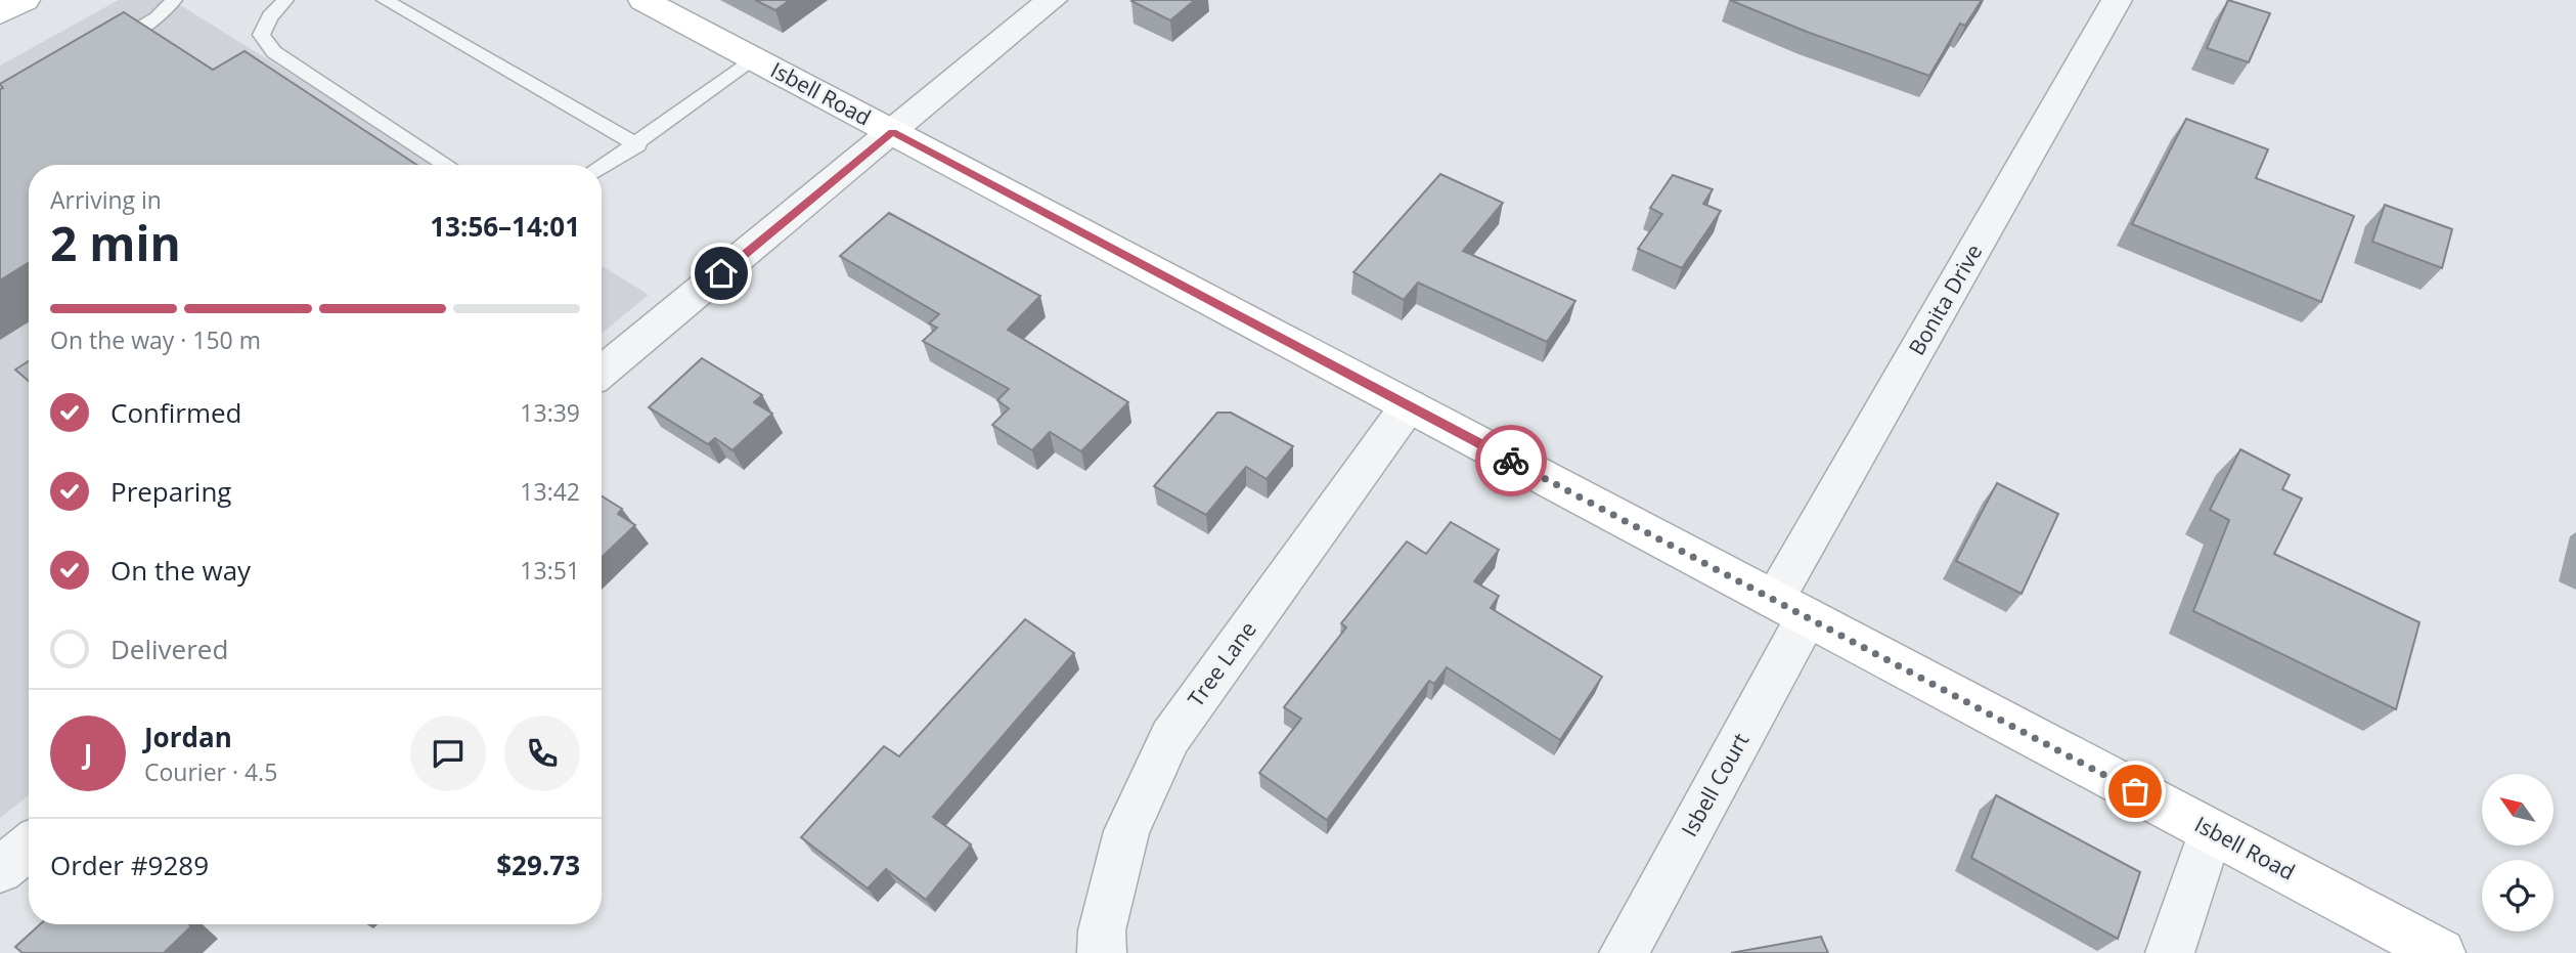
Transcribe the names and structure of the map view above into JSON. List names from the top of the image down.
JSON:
{
  "streets": {
    "street": [
      "Isbell Road",
      "Bonita Drive",
      "Tree Lane",
      "Isbell Court"
    ]
  },
  "crossings": [
    ["Isbell Road", "Bonita Drive"],
    ["Isbell Road", "Tree Lane"],
    ["Isbell Road", "Isbell Court"],
    ["Bonita Drive", "Isbell Court"]
  ],
  "north": "top left",
  "page": {
    "heading": ["2 min", "Arriving in", "13:56–14:01"],
    "panel": [
      "Jordan",
      "Courier · 4.5",
      "Order #9289",
      "$29.73"
    ],
    "bar": "On the way · 150 m",
    "list": [
      ["Confirmed", "13:39"],
      ["Preparing", "13:42"],
      ["On the way", "13:51"],
      "Delivered"
    ],
    "round": "J"
  }
}
